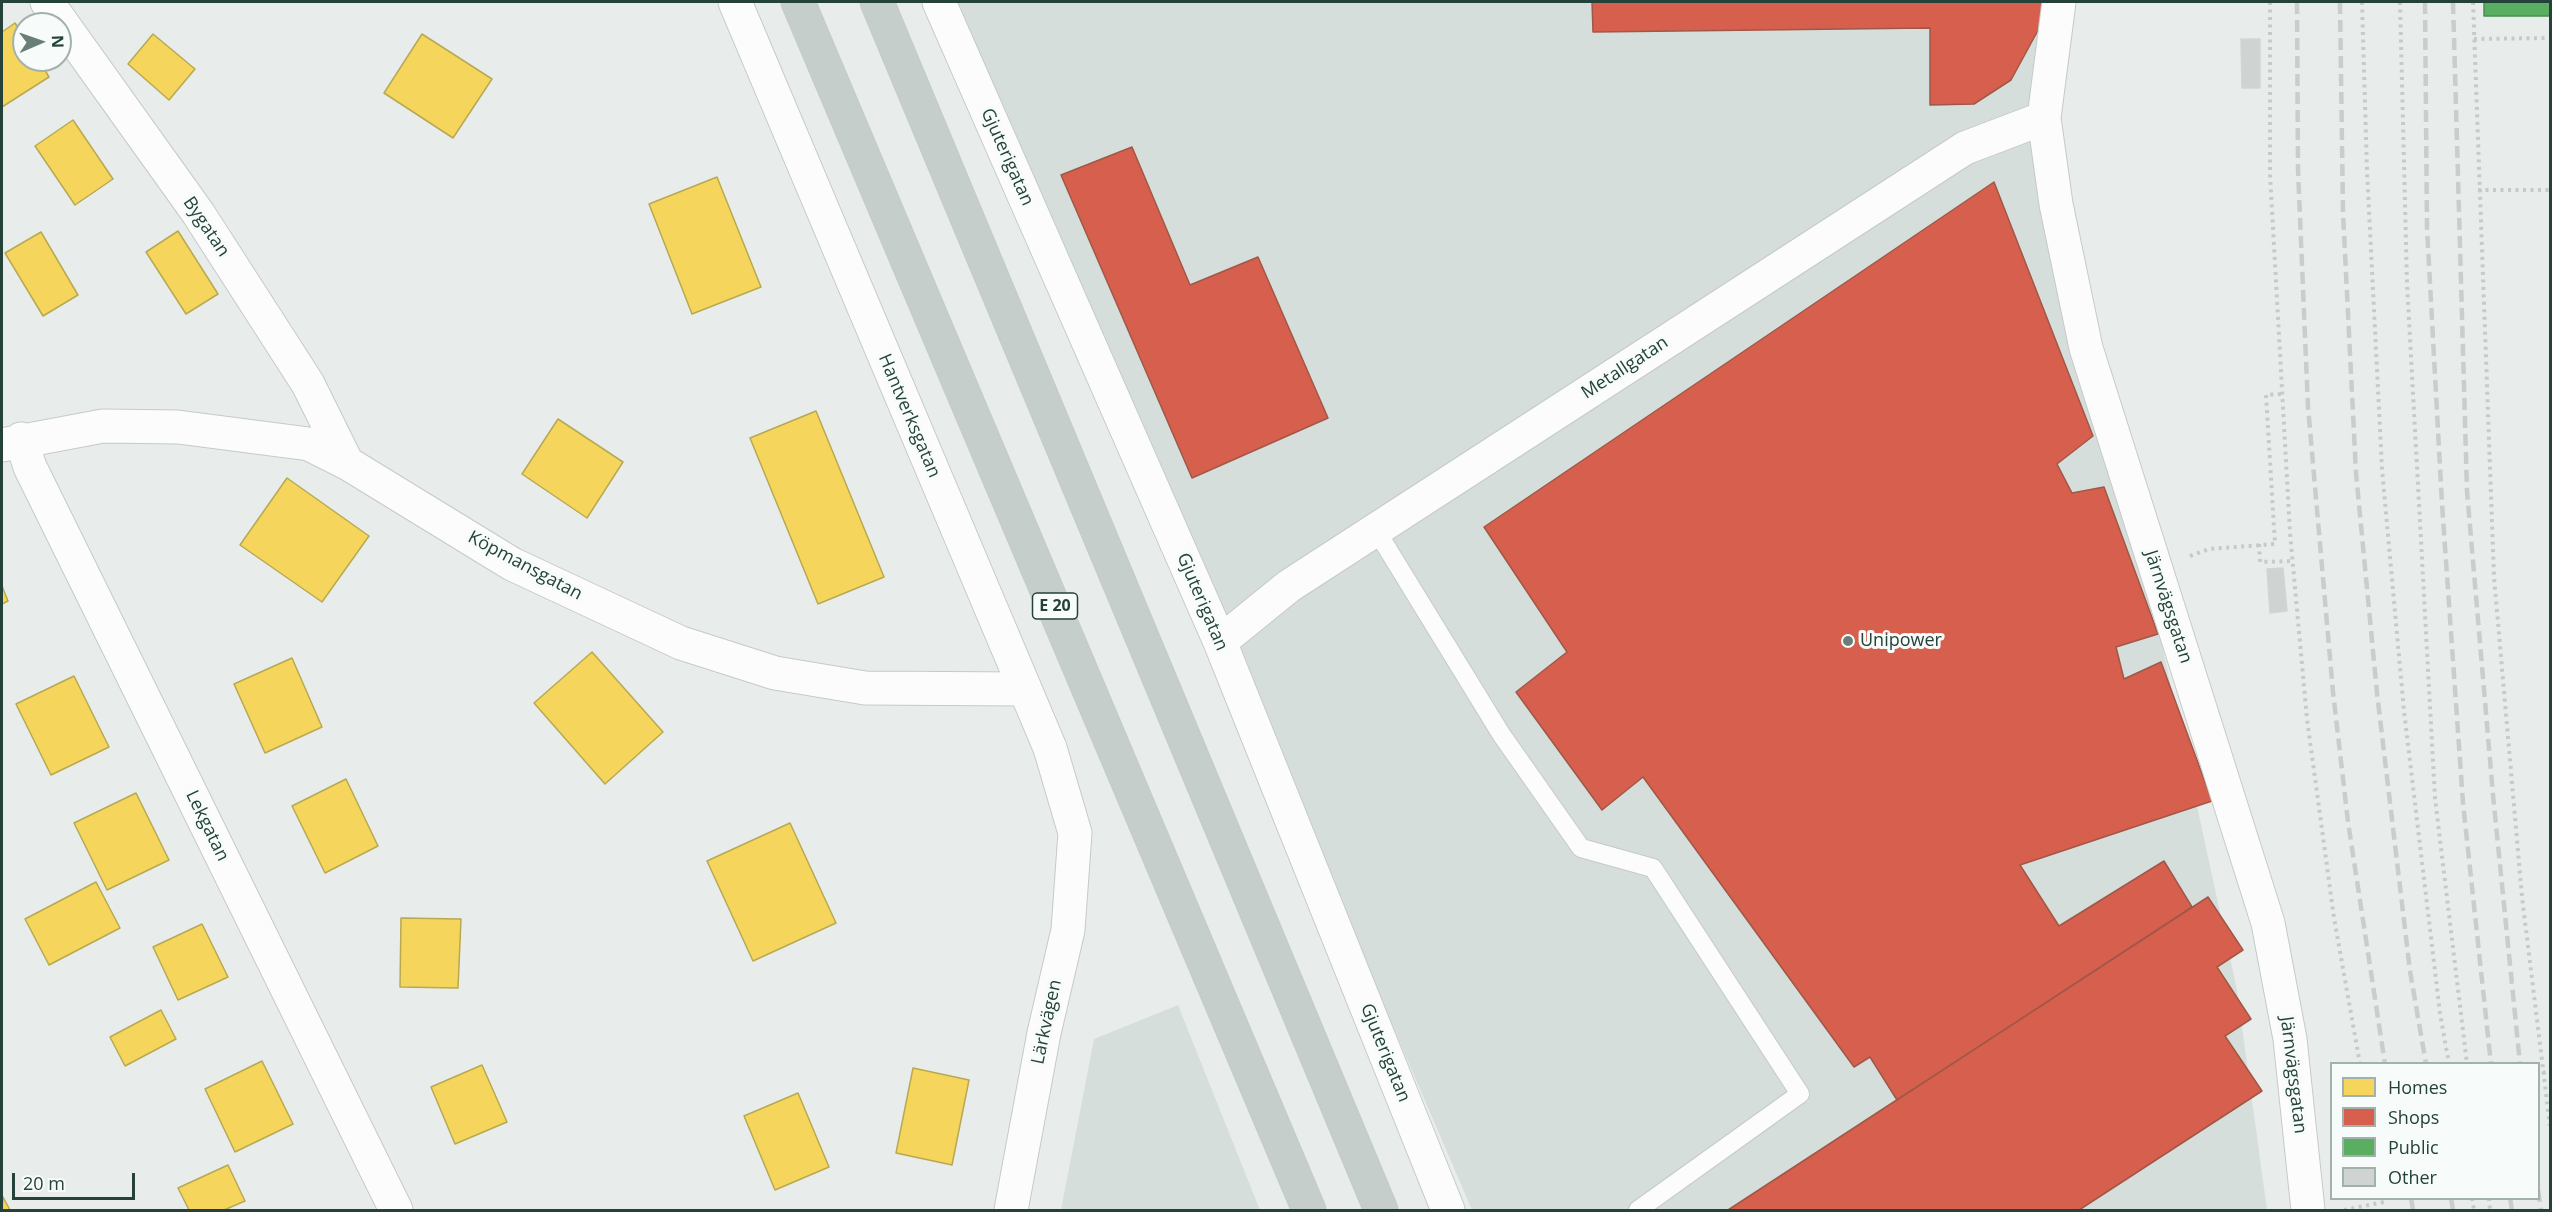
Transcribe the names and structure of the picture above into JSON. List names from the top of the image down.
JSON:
{
  "streets": {
    "highway": ["E 20"],
    "street": [
      "Gjuterigatan",
      "Bygatan",
      "Metallgatan",
      "Hantverksgatan",
      "Köpmansgatan",
      "Järnvägsgatan",
      "Lekgatan",
      "Lärkvägen"
    ]
  },
  "crossings": [
    ["Gjuterigatan", "Metallgatan"],
    ["Bygatan", "Köpmansgatan"],
    ["Metallgatan", "Järnvägsgatan"],
    ["Hantverksgatan", "Köpmansgatan"],
    ["Hantverksgatan", "Lärkvägen"],
    ["Köpmansgatan", "Lekgatan"]
  ],
  "places": ["Unipower"],
  "legend": [
    "Homes",
    "Shops",
    "Public",
    "Other"
  ],
  "scale_bar": "20 m",
  "north": "right"
}
